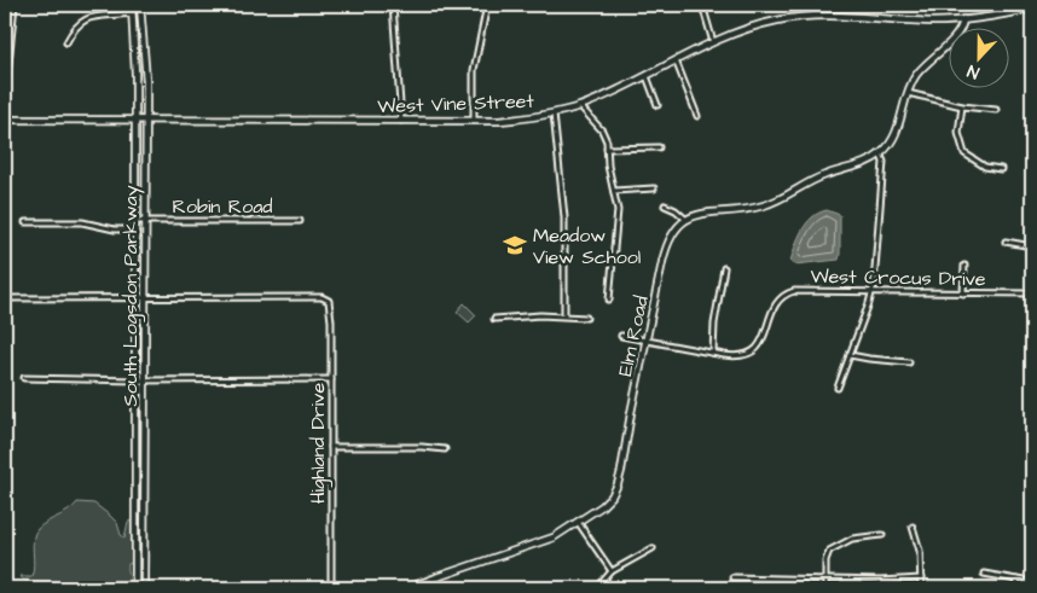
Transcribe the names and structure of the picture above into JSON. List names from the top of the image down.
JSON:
{
  "streets": {
    "main road": ["West Vine Street", "South Logsdon Parkway", "Elm Road"],
    "street": ["Robin Road", "West Crocus Drive", "Highland Drive"]
  },
  "crossings": [
    ["West Vine Street", "South Logsdon Parkway"],
    ["Robin Road", "South Logsdon Parkway"],
    ["West Crocus Drive", "Elm Road"],
    ["South Logsdon Parkway", "Highland Drive"]
  ],
  "places": {
    "school or university": ["Meadow View School"]
  },
  "north": "bottom"
}
